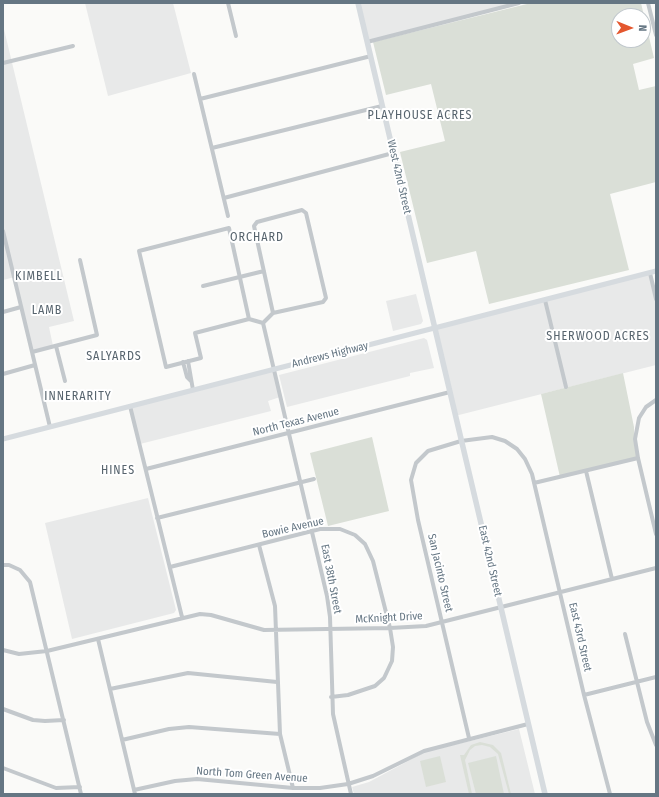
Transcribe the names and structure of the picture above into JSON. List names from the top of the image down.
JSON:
{
  "streets": {
    "highway": ["West 42nd Street", "East 42nd Street"],
    "main road": ["Andrews Highway"],
    "street": [
      "North Texas Avenue",
      "Bowie Avenue",
      "San Jacinto Street",
      "East 38th Street",
      "McKnight Drive",
      "East 43rd Street",
      "North Tom Green Avenue"
    ]
  },
  "crossings": [
    ["West 42nd Street", "Andrews Highway"],
    ["West 42nd Street", "East 42nd Street"],
    ["Andrews Highway", "East 42nd Street"],
    ["Andrews Highway", "East 38th Street"],
    ["North Texas Avenue", "East 42nd Street"],
    ["North Texas Avenue", "East 38th Street"],
    ["Bowie Avenue", "East 38th Street"],
    ["Bowie Avenue", "McKnight Drive"],
    ["East 42nd Street", "San Jacinto Street"],
    ["East 42nd Street", "McKnight Drive"],
    ["East 42nd Street", "North Tom Green Avenue"],
    ["San Jacinto Street", "McKnight Drive"],
    ["San Jacinto Street", "East 43rd Street"],
    ["San Jacinto Street", "North Tom Green Avenue"],
    ["East 38th Street", "McKnight Drive"],
    ["East 38th Street", "North Tom Green Avenue"],
    ["McKnight Drive", "East 43rd Street"]
  ],
  "districts": [
    "PLAYHOUSE ACRES",
    "ORCHARD",
    "KIMBELL",
    "LAMB",
    "SHERWOOD ACRES",
    "SALYARDS",
    "INNERARITY",
    "HINES"
  ],
  "north": "right"
}
